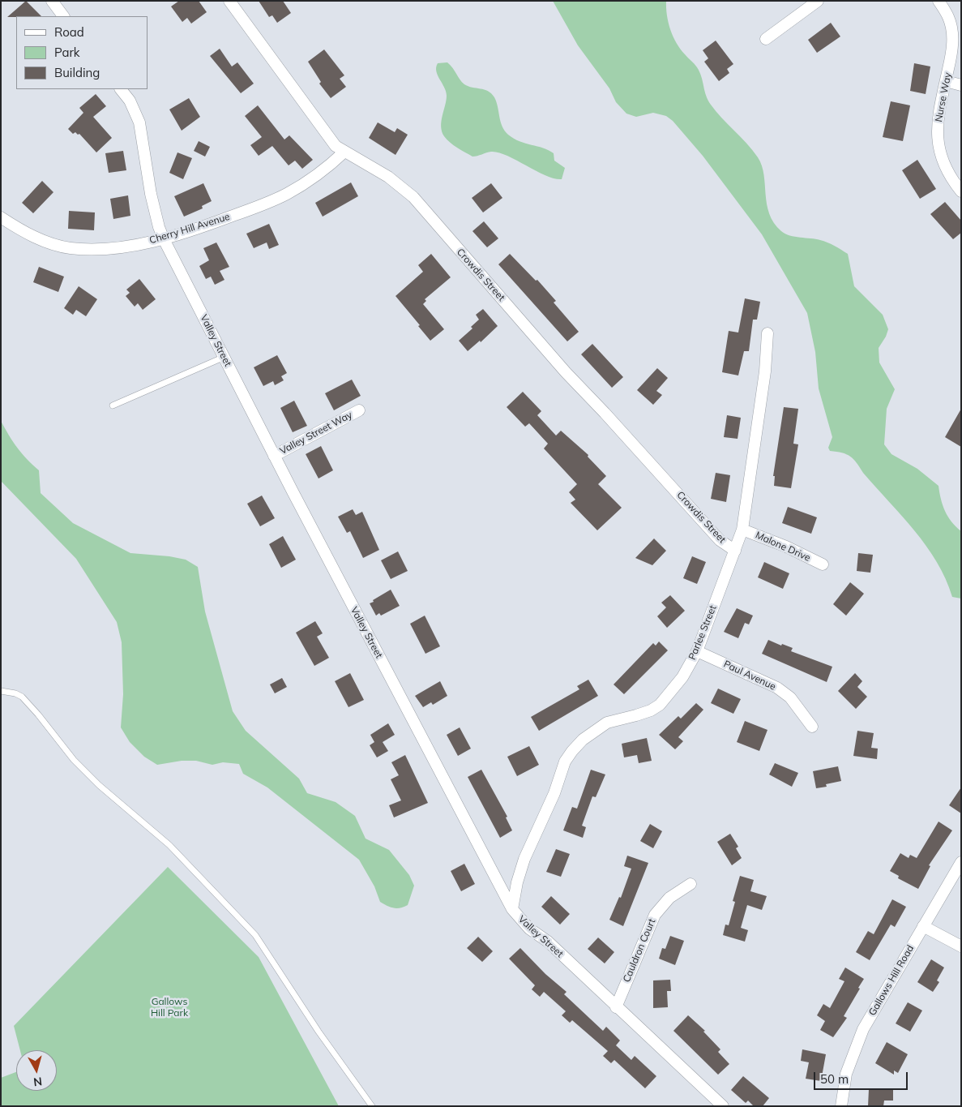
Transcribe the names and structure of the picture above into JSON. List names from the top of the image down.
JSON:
{
  "streets": {
    "street": [
      "Nurse Way",
      "Cherry Hill Avenue",
      "Crowdis Street",
      "Valley Street",
      "Valley Street Way",
      "Malone Drive",
      "Parlee Street",
      "Paul Avenue",
      "Cauldron Court",
      "Gallows Hill Road"
    ]
  },
  "crossings": [
    ["Cherry Hill Avenue", "Crowdis Street"],
    ["Cherry Hill Avenue", "Valley Street"],
    ["Crowdis Street", "Parlee Street"],
    ["Valley Street", "Valley Street Way"],
    ["Valley Street", "Parlee Street"],
    ["Valley Street", "Cauldron Court"],
    ["Malone Drive", "Parlee Street"],
    ["Parlee Street", "Paul Avenue"]
  ],
  "parks": ["Gallows Hill Park"],
  "legend": ["Road", "Park", "Building"],
  "scale_bar": "50 m",
  "north": "bottom"
}
